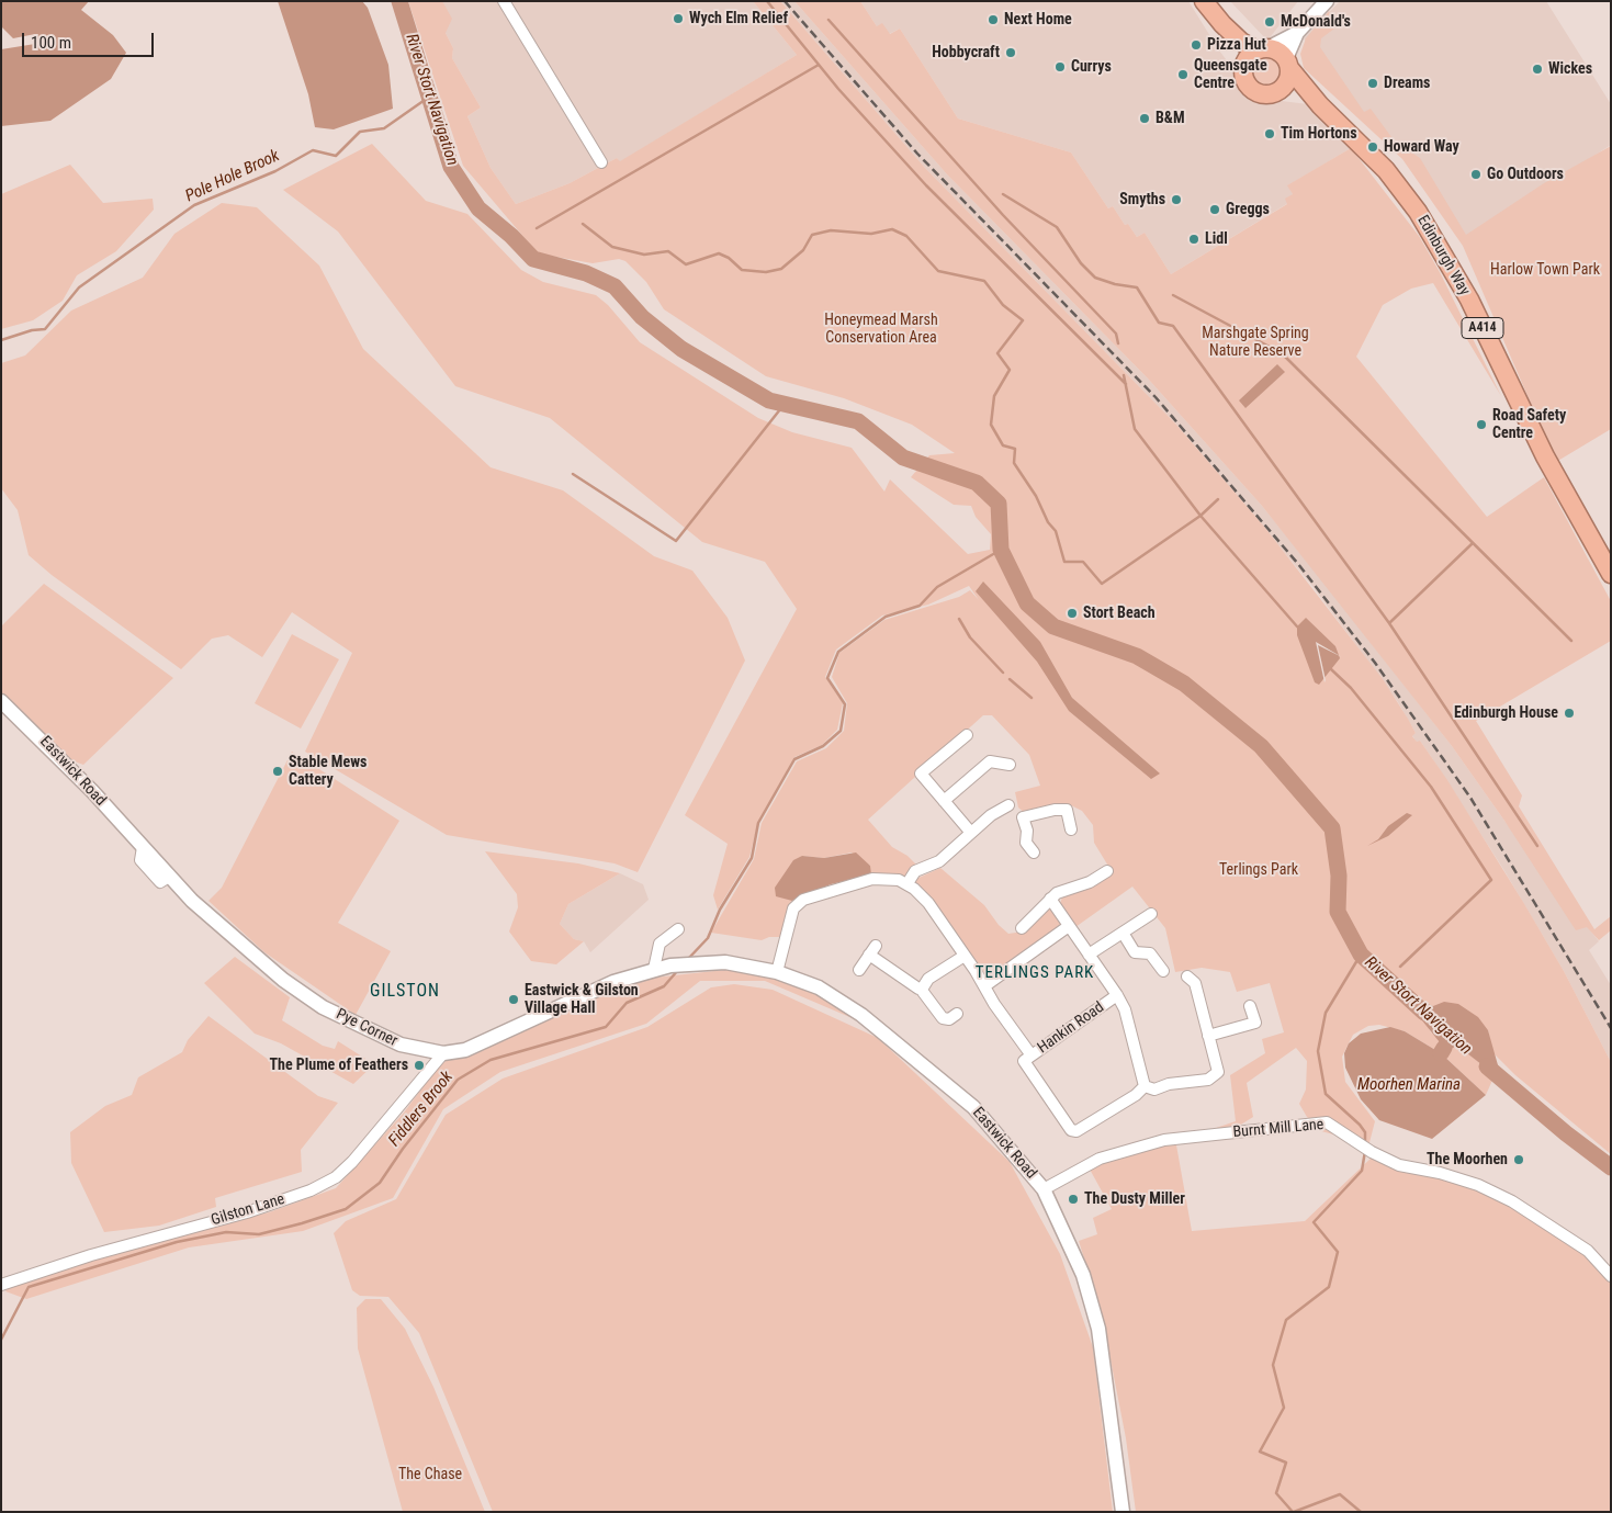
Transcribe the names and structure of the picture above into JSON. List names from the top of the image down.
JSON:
{
  "streets": {
    "highway": ["Edinburgh Way", "A414"],
    "street": [
      "Eastwick Road",
      "Pye Corner",
      "Hankin Road",
      "Burnt Mill Lane",
      "Gilston Lane"
    ]
  },
  "crossings": [
    ["Eastwick Road", "Pye Corner"],
    ["Eastwick Road", "Burnt Mill Lane"],
    ["Pye Corner", "Gilston Lane"]
  ],
  "districts": ["TERLINGS PARK", "GILSTON"],
  "water": [
    "River Stort Navigation",
    "Pole Hole Brook",
    "Moorhen Marina",
    "Fiddlers Brook"
  ],
  "parks": [
    "Harlow Town Park",
    "Honeymead Marsh Conservation Area",
    "Marshgate Spring Nature Reserve",
    "Terlings Park",
    "The Chase"
  ],
  "places": [
    "Wych Elm Relief",
    "Next Home",
    "McDonald's",
    "Pizza Hut",
    "Hobbycraft",
    "Currys",
    "Wickes",
    "Queensgate Centre",
    "Dreams",
    "B&M",
    "Tim Hortons",
    "Howard Way",
    "Go Outdoors",
    "Smyths",
    "Greggs",
    "Lidl",
    "Road Safety Centre",
    "Stort Beach",
    "Edinburgh House",
    "Stable Mews Cattery",
    "Eastwick & Gilston Village Hall",
    "The Plume of Feathers",
    "The Moorhen",
    "The Dusty Miller"
  ],
  "scale_bar": "100 m"
}
